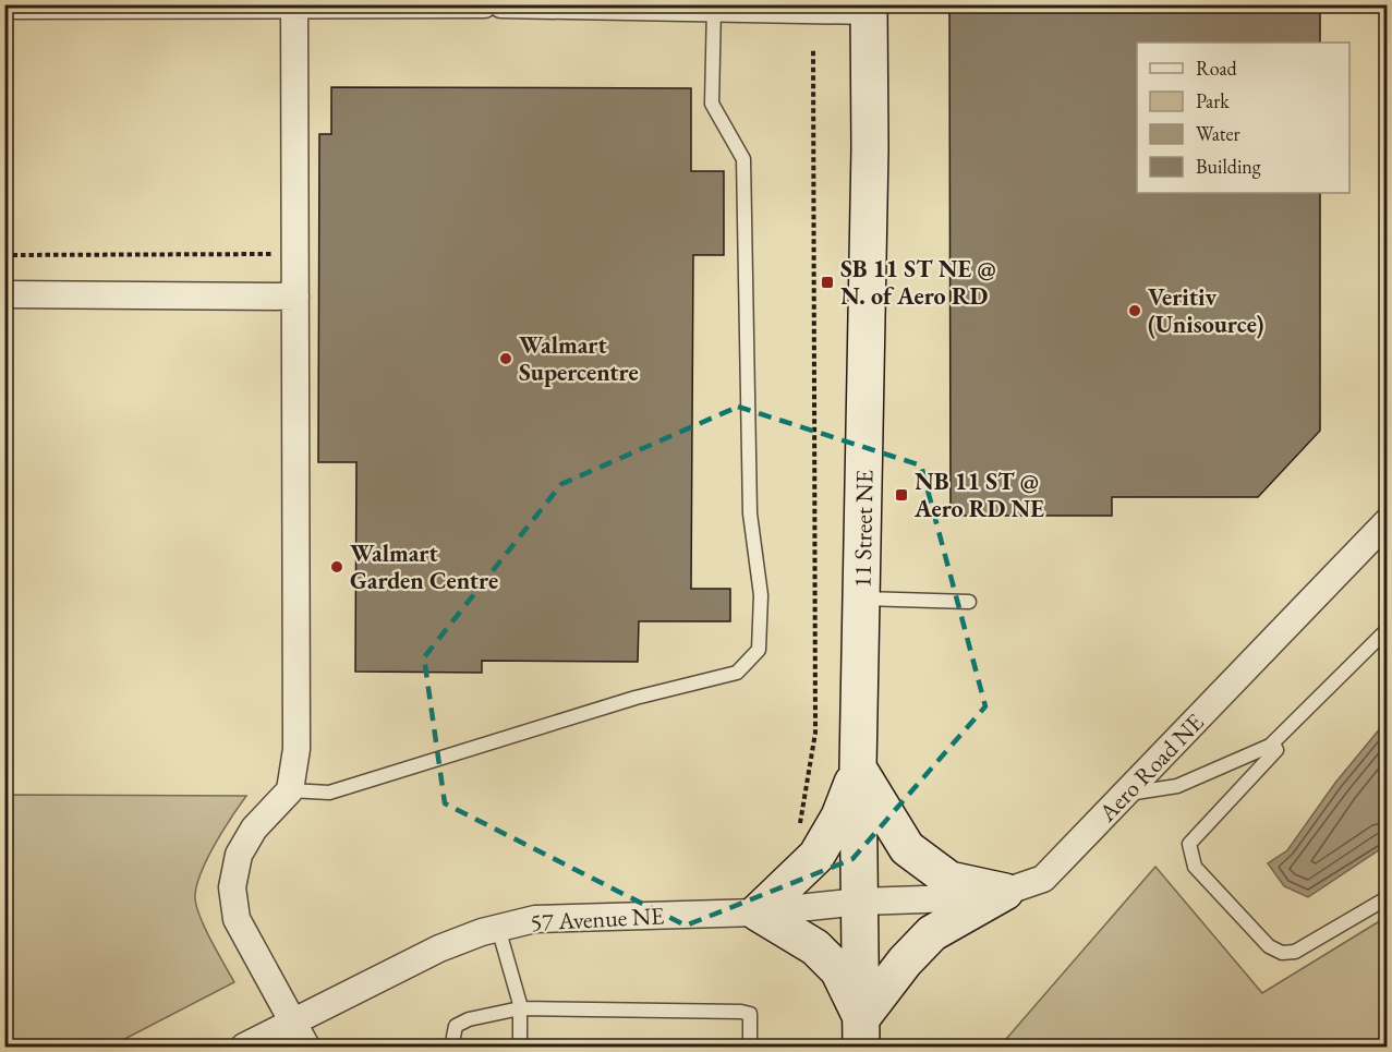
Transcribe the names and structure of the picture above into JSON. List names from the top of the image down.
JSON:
{
  "streets": {
    "street": ["11 Street NE", "Aero Road NE", "57 Avenue NE"]
  },
  "crossings": [
    ["11 Street NE", "Aero Road NE"],
    ["11 Street NE", "57 Avenue NE"],
    ["Aero Road NE", "57 Avenue NE"]
  ],
  "places": {
    "transit": ["SB 11 ST NE @ N. of Aero RD", "NB 11 ST @ Aero RD NE"],
    "other": ["Veritiv (Unisource)", "Walmart Supercentre", "Walmart Garden Centre"]
  },
  "legend": [
    "Road",
    "Park",
    "Water",
    "Building"
  ]
}
